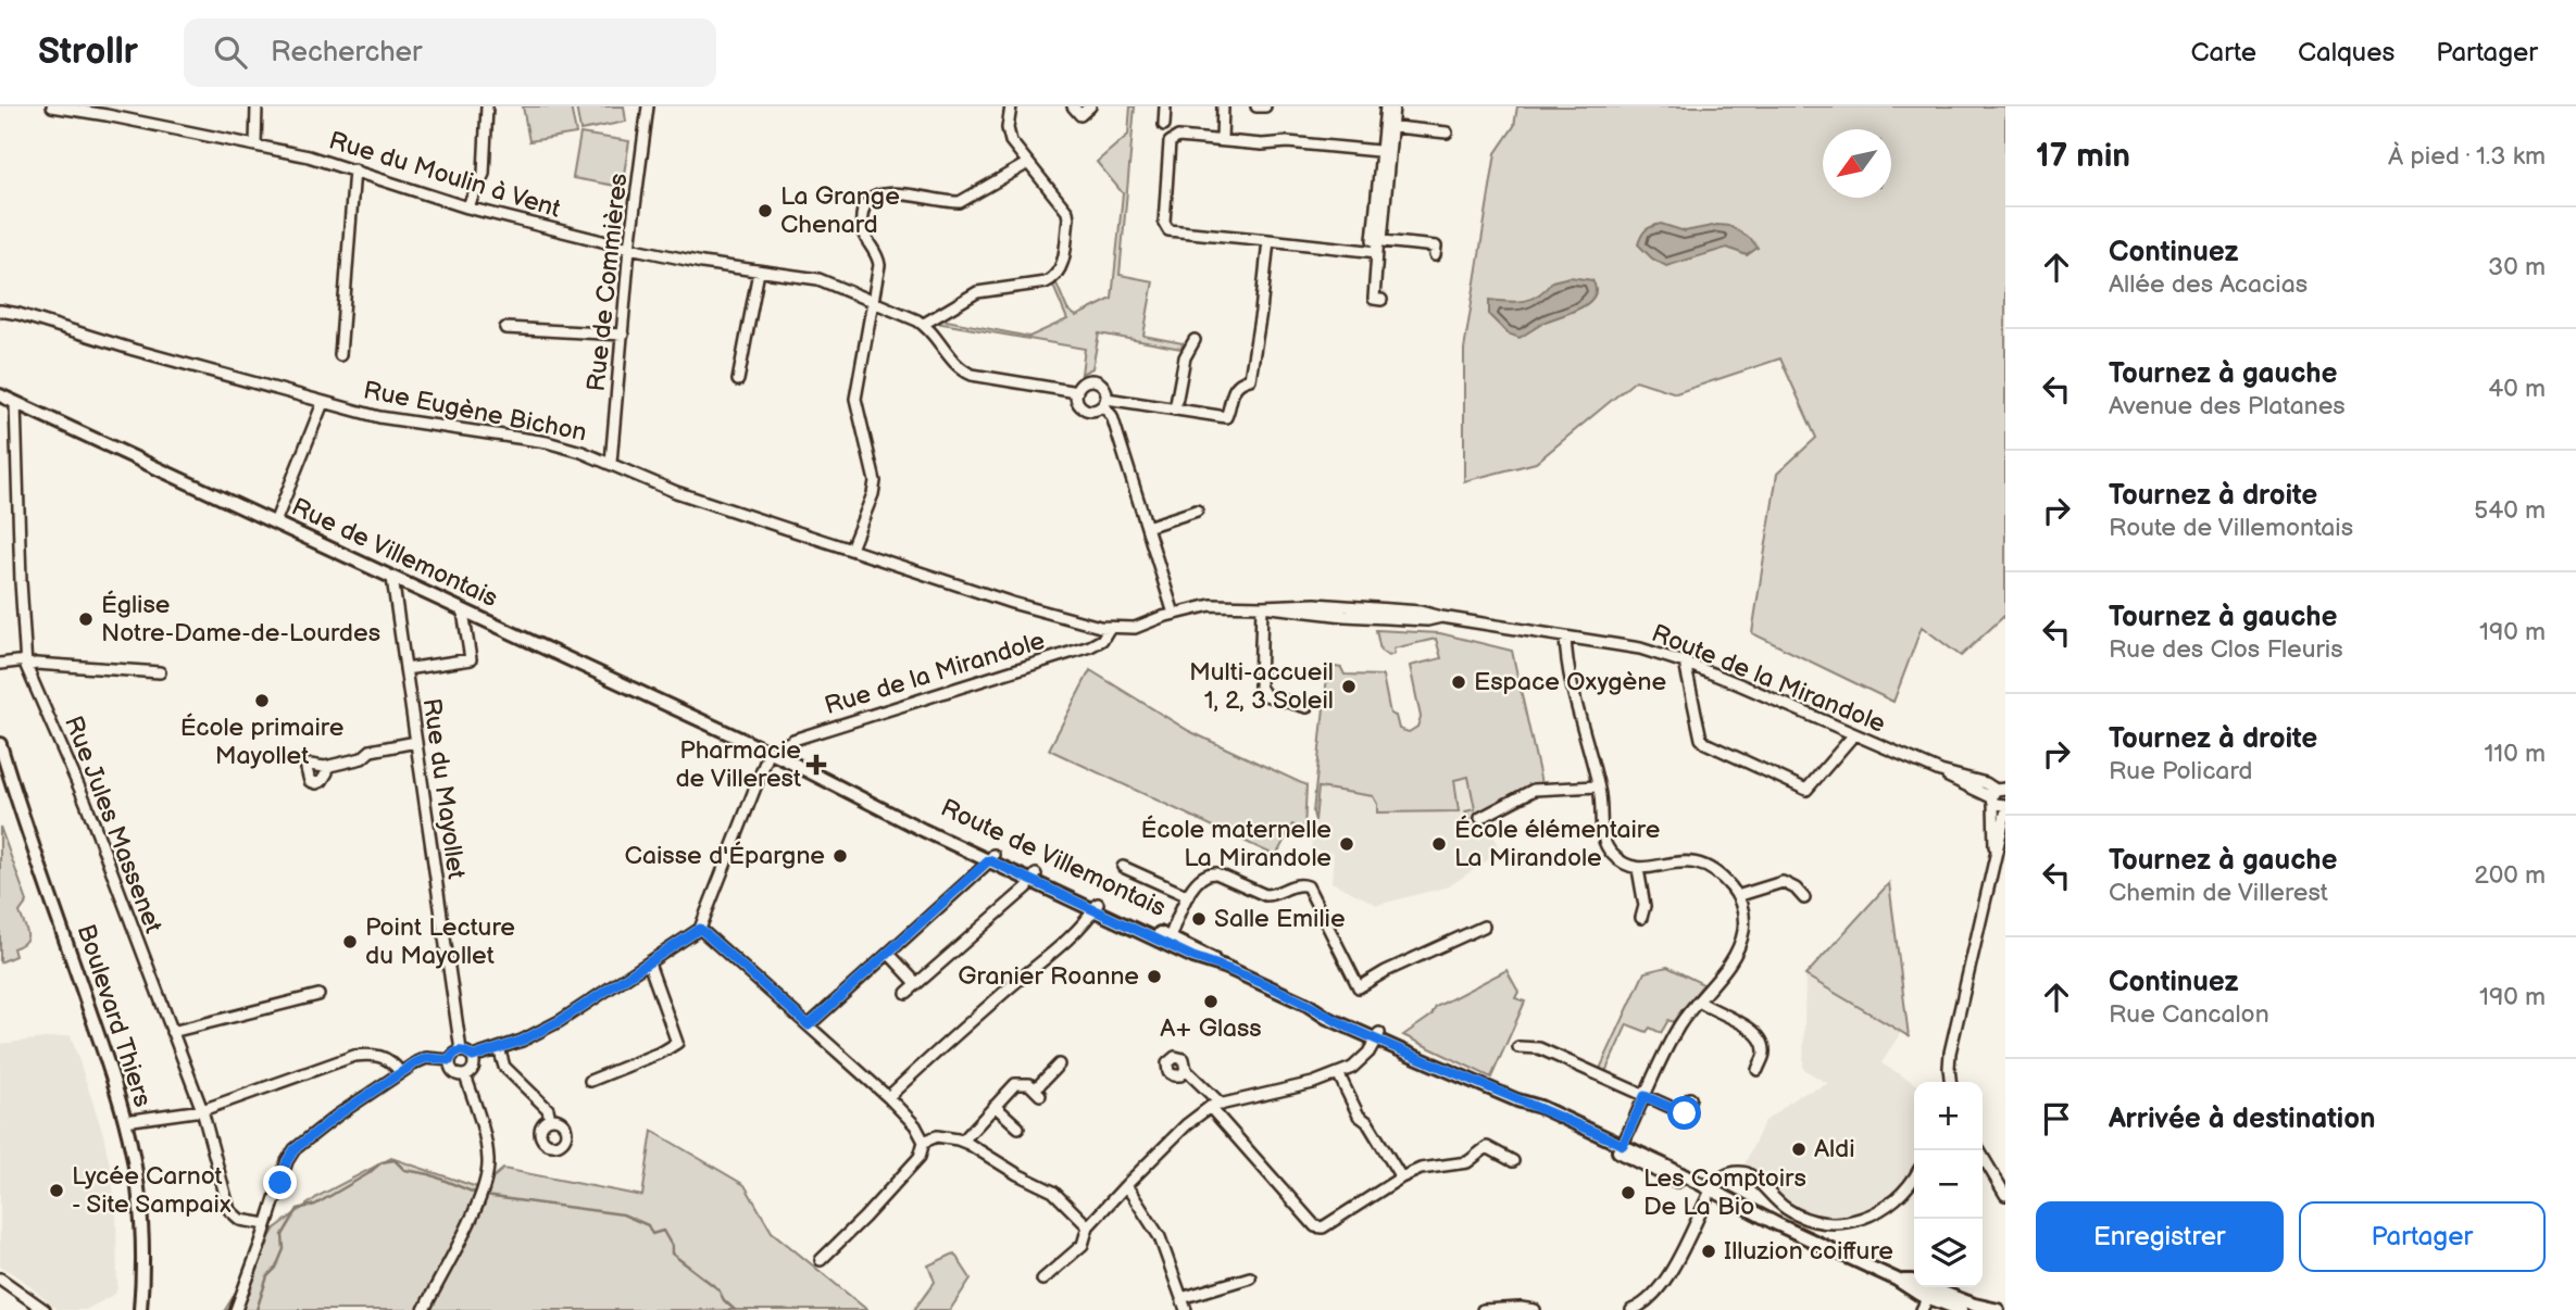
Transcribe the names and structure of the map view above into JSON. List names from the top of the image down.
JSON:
{
  "streets": {
    "main road": ["Rue de Villemontais", "Route de Villemontais", "Boulevard Thiers"],
    "street": [
      "Rue du Moulin à Vent",
      "Rue de Commières",
      "Rue Eugène Bichon",
      "Rue de la Mirandole",
      "Route de la Mirandole",
      "Rue du Mayollet",
      "Rue Jules Massenet"
    ]
  },
  "crossings": [
    ["Rue du Moulin à Vent", "Rue de Commières"],
    ["Rue de Commières", "Rue Eugène Bichon"],
    ["Rue Eugène Bichon", "Rue de la Mirandole"],
    ["Rue Eugène Bichon", "Route de la Mirandole"],
    ["Rue de Villemontais", "Rue de la Mirandole"],
    ["Rue de Villemontais", "Rue du Mayollet"],
    ["Rue de Villemontais", "Rue Jules Massenet"],
    ["Rue de Villemontais", "Route de Villemontais"],
    ["Rue de la Mirandole", "Route de la Mirandole"],
    ["Rue de la Mirandole", "Route de Villemontais"]
  ],
  "places": {
    "other": [
      "La Grange Chenard",
      "Église Notre-Dame-de-Lourdes",
      "Espace Oxygène",
      "Multi-accueil 1, 2, 3 Soleil",
      "École primaire Mayollet",
      "École maternelle La Mirandole",
      "École élémentaire La Mirandole",
      "Caisse d'Épargne",
      "Salle Emilie",
      "Point Lecture du Mayollet",
      "Granier Roanne",
      "A+ Glass",
      "Aldi",
      "Lycée Carnot - Site Sampaix",
      "Les Comptoirs De La Bio",
      "Illuzion coiffure"
    ],
    "health": ["Pharmacie de Villerest"]
  },
  "north": "bottom left",
  "page": {
    "header": "Strollr",
    "search": "Rechercher",
    "nav": ["Carte", "Calques", "Partager"],
    "heading": ["17 min", "À pied · 1.3 km"],
    "list": [
      ["Continuez", "Allée des Acacias", "30 m"],
      ["Tournez à gauche", "Avenue des Platanes", "40 m"],
      ["Tournez à droite", "Route de Villemontais", "540 m"],
      ["Tournez à gauche", "Rue des Clos Fleuris", "190 m"],
      ["Tournez à droite", "Rue Policard", "110 m"],
      ["Tournez à gauche", "Chemin de Villerest", "200 m"],
      ["Continuez", "Rue Cancalon", "190 m"],
      "Arrivée à destination"
    ],
    "map_buttons": ["+", "−"],
    "buttons": ["Enregistrer", "Partager"]
  }
}
